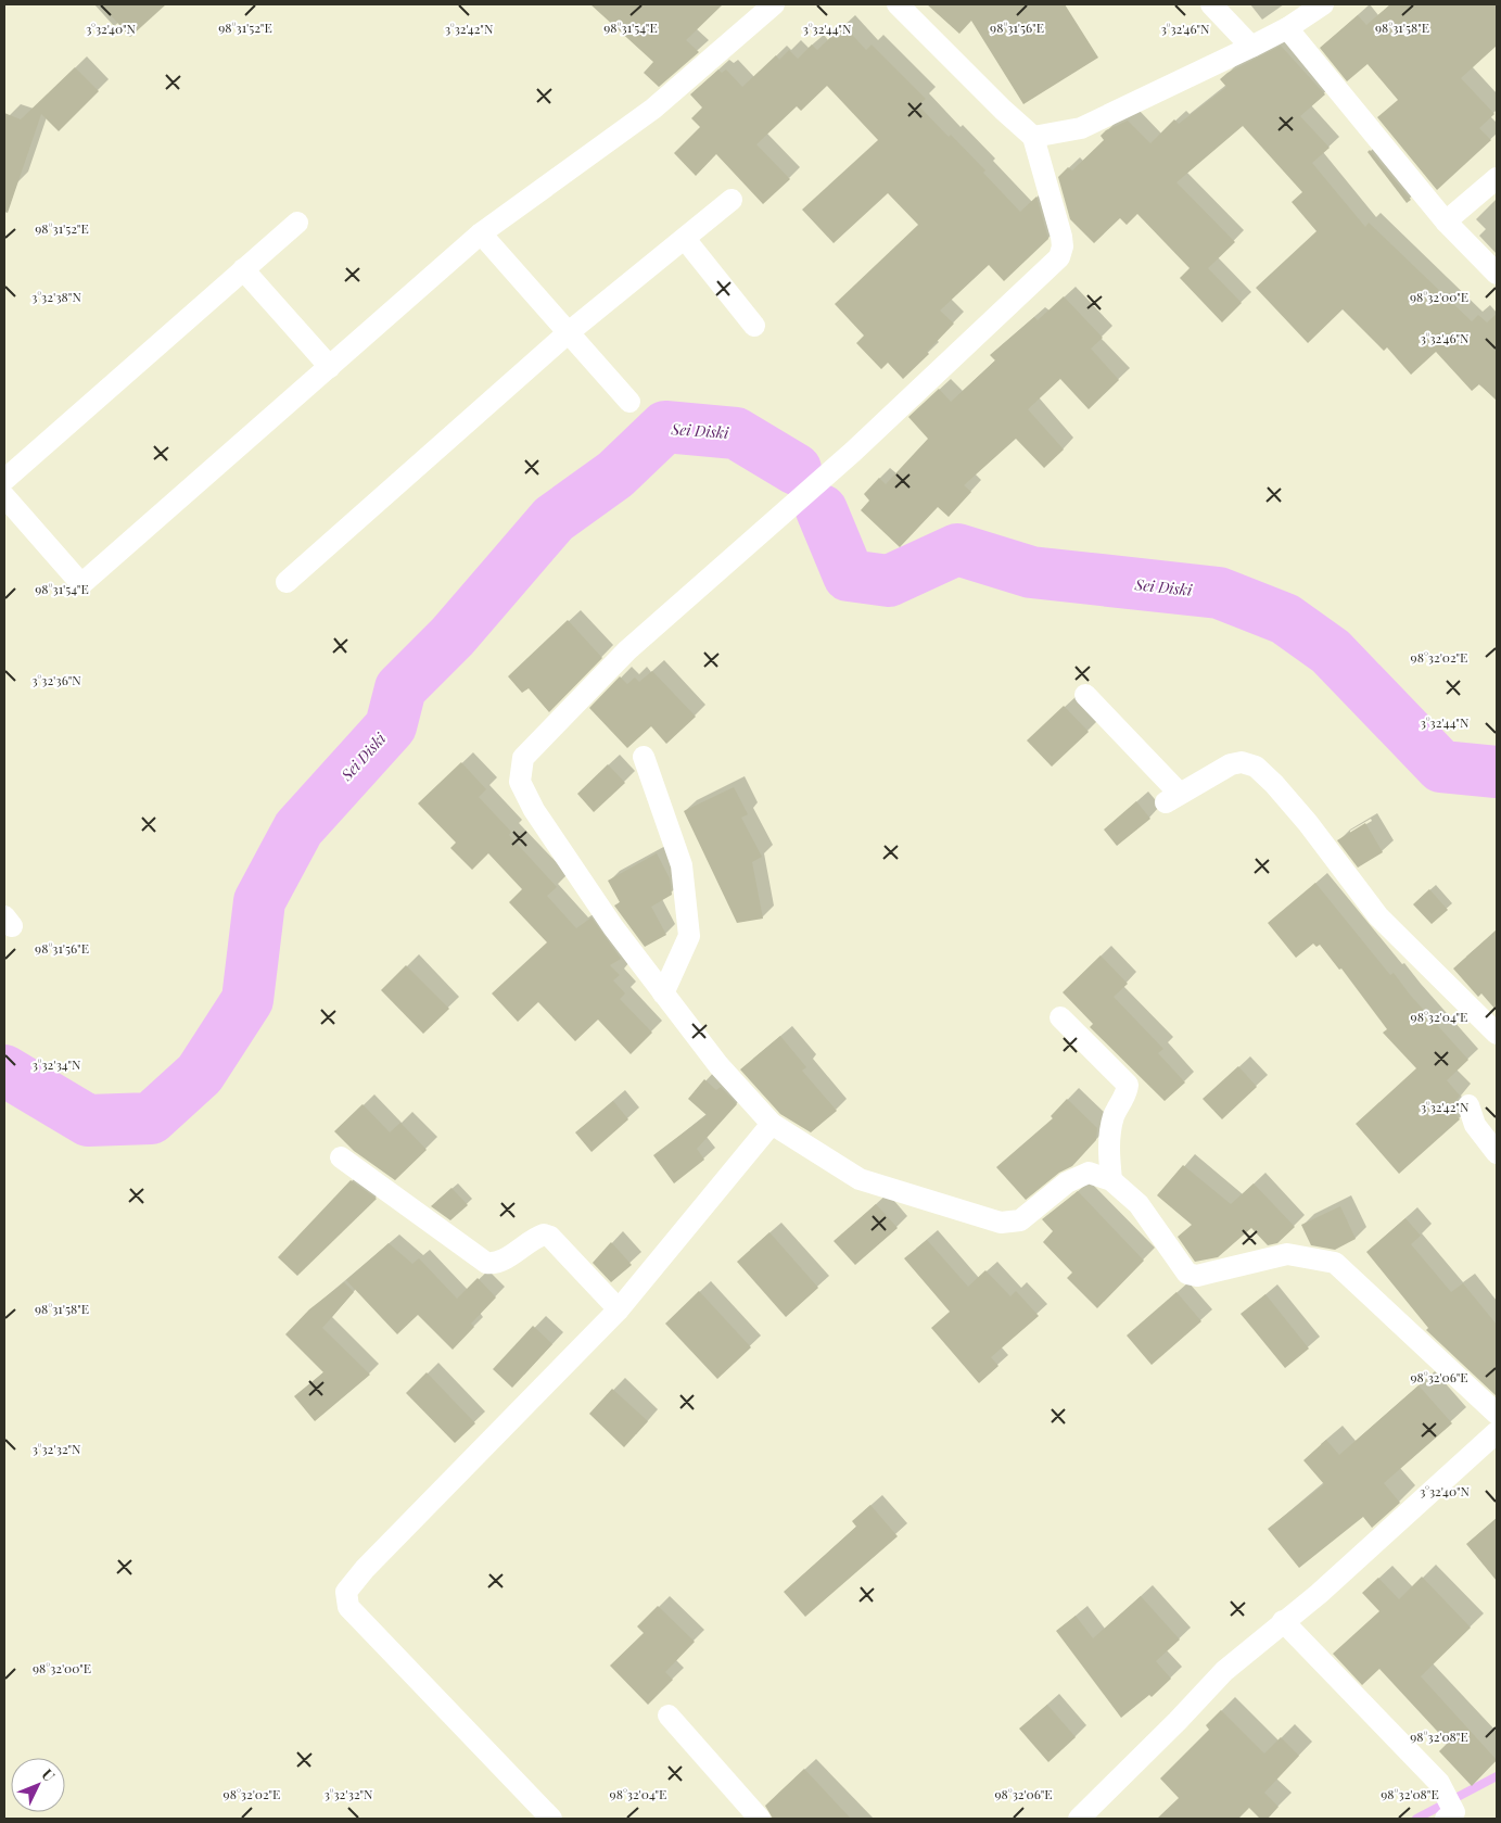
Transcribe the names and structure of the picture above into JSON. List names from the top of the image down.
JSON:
{
  "water": ["Sei Diski"],
  "north": "top right",
  "coordinates": [
    "98°31'52\"E",
    "98°31'54\"E",
    "98°31'56\"E",
    "98°31'58\"E",
    "3°32'40\"N",
    "3°32'42\"N",
    "3°32'44\"N",
    "3°32'46\"N",
    "3°32'38\"N",
    "98°32'00\"E",
    "98°32'02\"E",
    "3°32'36\"N",
    "98°32'04\"E",
    "3°32'34\"N",
    "98°32'06\"E",
    "3°32'32\"N",
    "98°32'08\"E"
  ]
}
